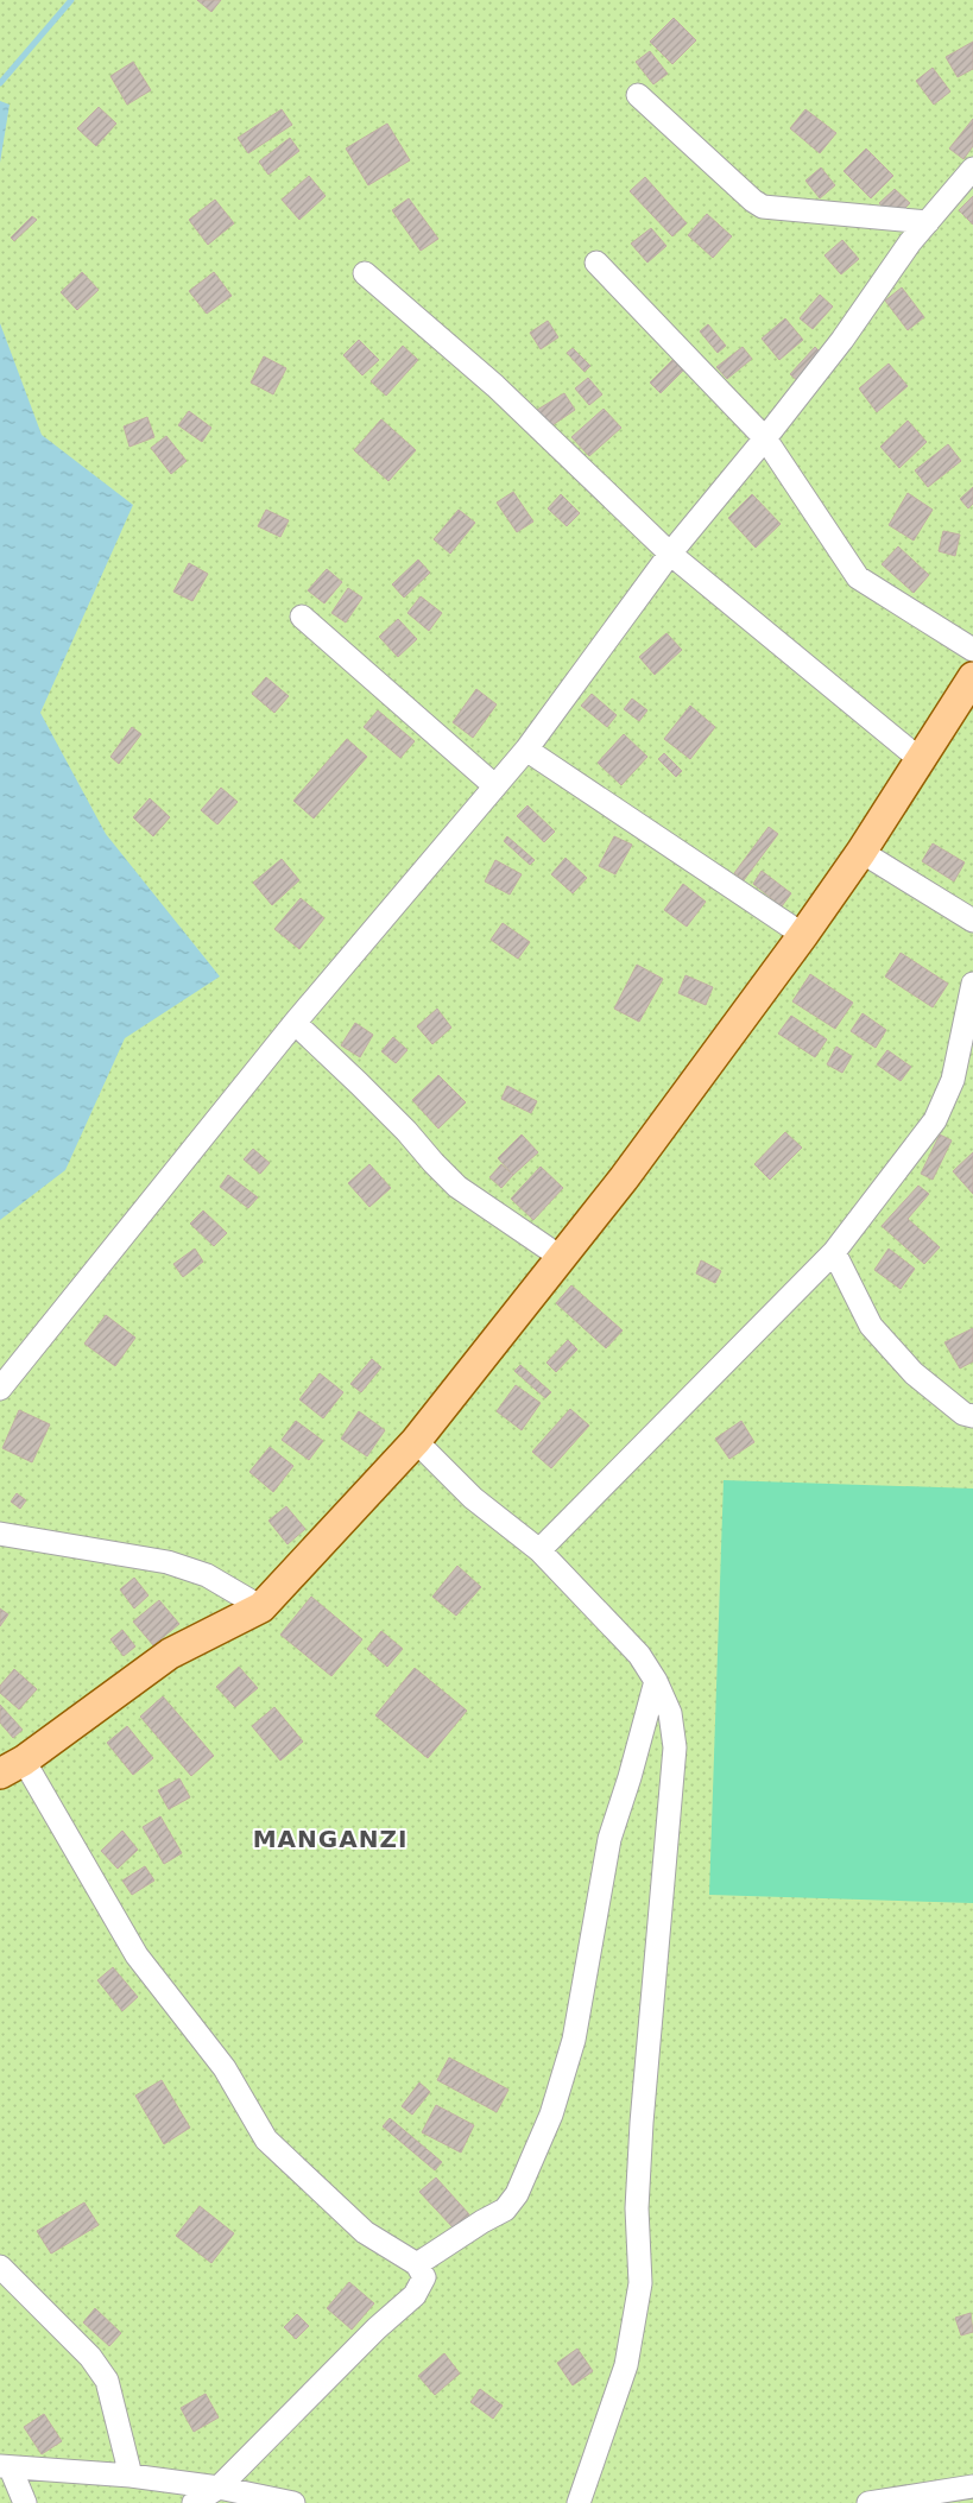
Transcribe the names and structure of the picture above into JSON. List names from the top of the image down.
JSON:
{
  "districts": ["MANGANZI"]
}
